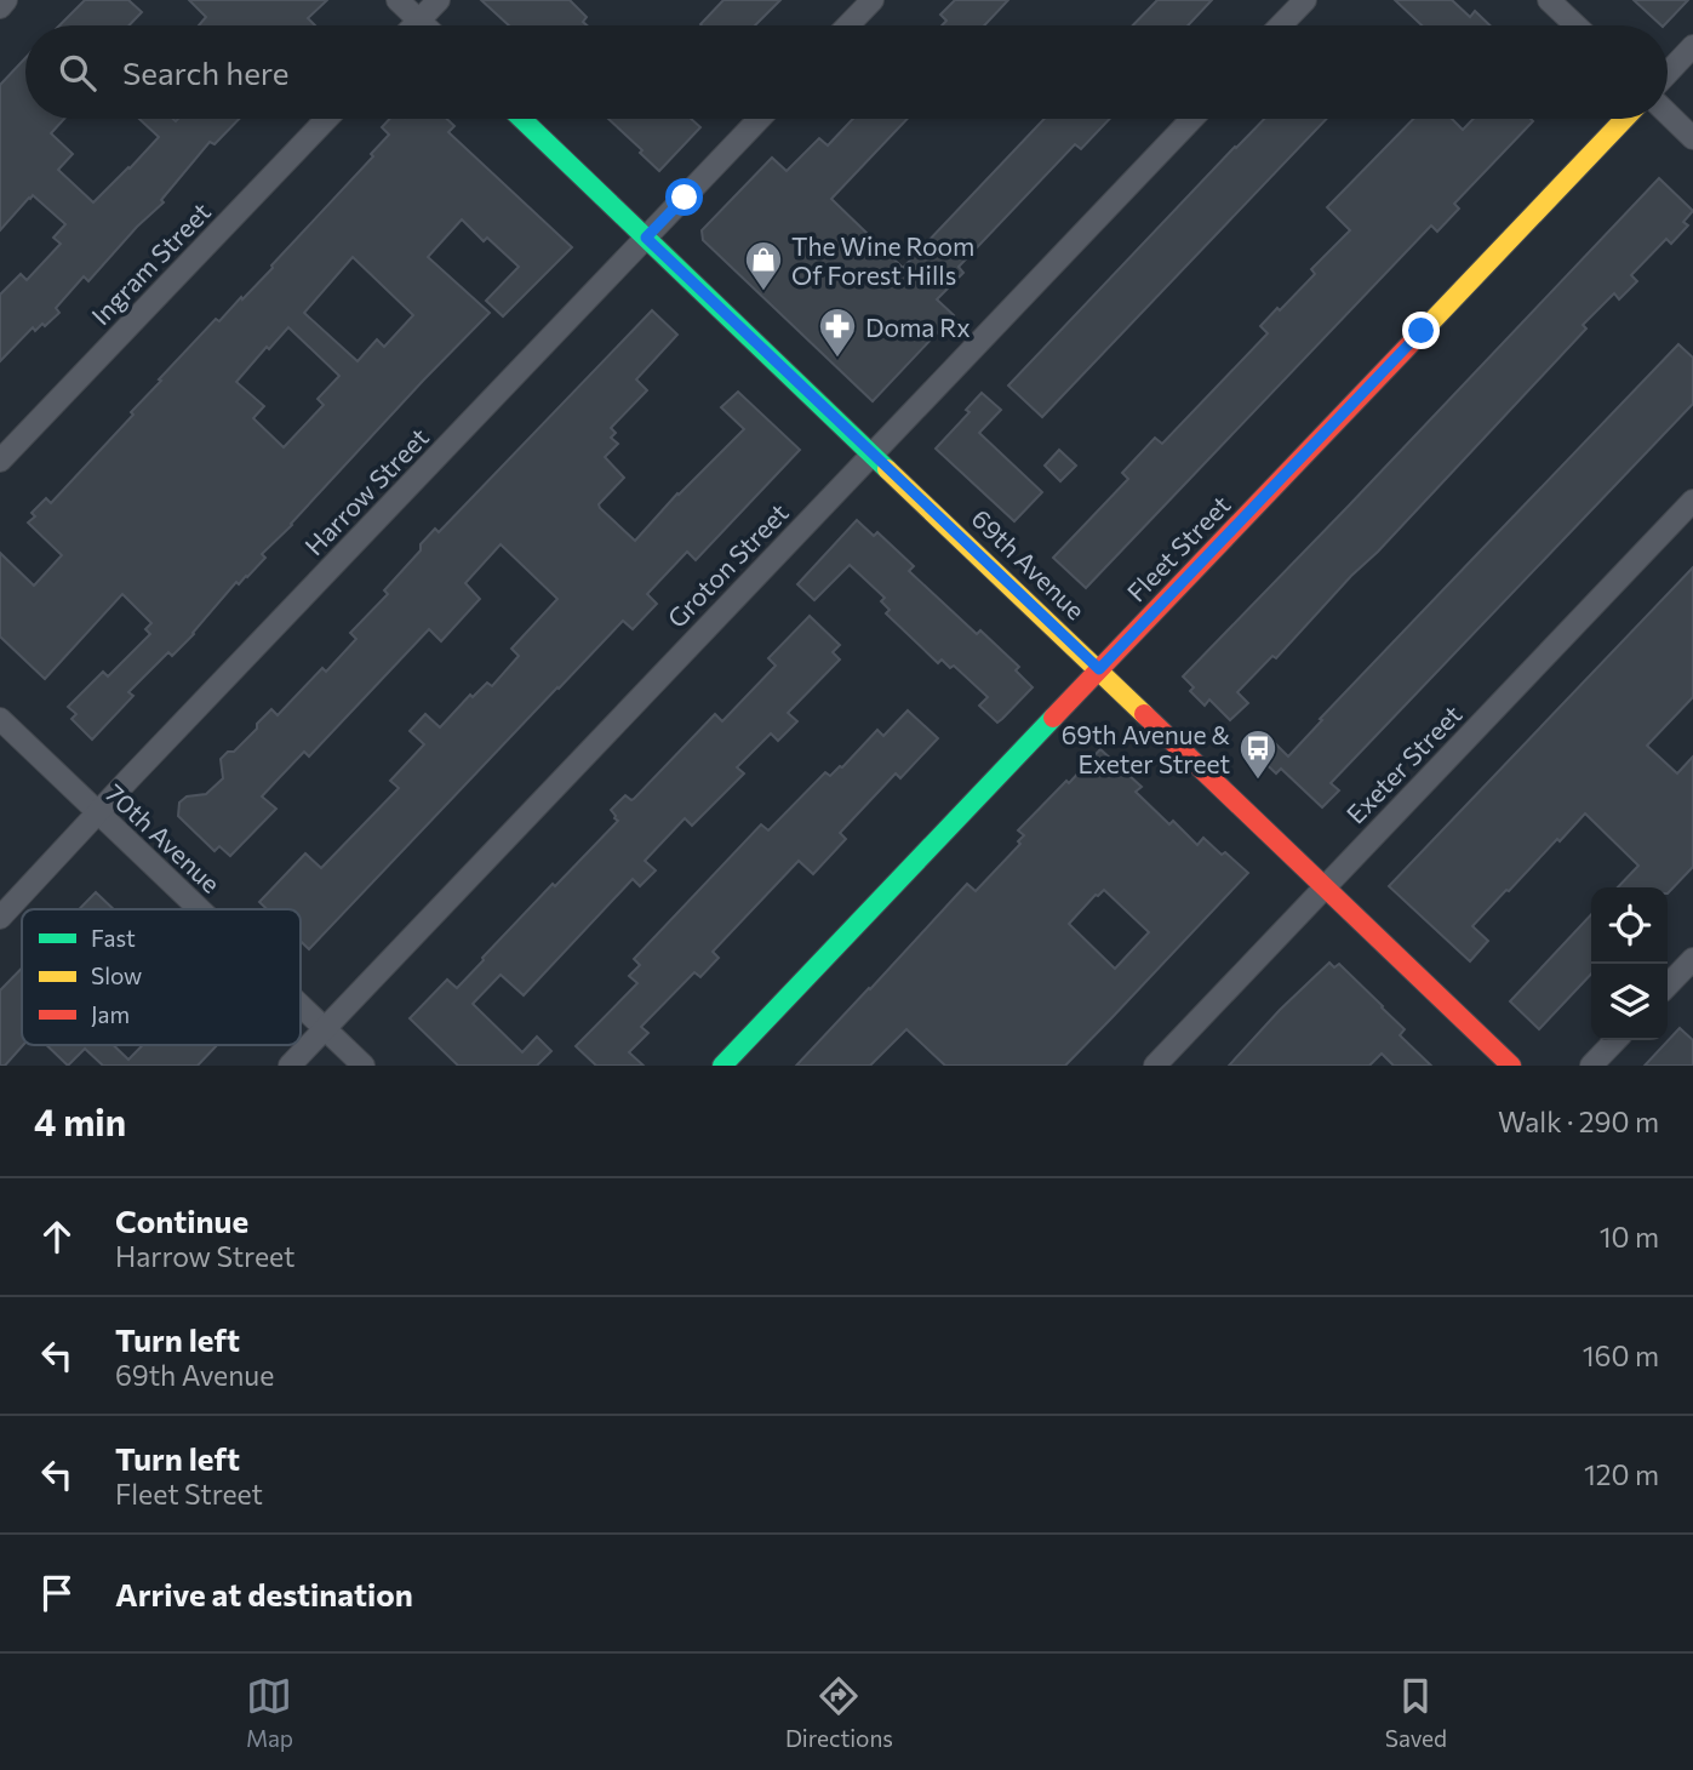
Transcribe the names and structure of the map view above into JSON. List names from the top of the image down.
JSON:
{
  "streets": {
    "street": [
      "Ingram Street",
      "Harrow Street",
      "Fleet Street",
      "69th Avenue",
      "Groton Street",
      "Exeter Street",
      "70th Avenue"
    ]
  },
  "crossings": [
    ["Harrow Street", "69th Avenue"],
    ["Harrow Street", "70th Avenue"],
    ["Fleet Street", "69th Avenue"],
    ["69th Avenue", "Groton Street"],
    ["69th Avenue", "Exeter Street"],
    ["Groton Street", "70th Avenue"]
  ],
  "places": {
    "shop": ["The Wine Room Of Forest Hills"],
    "pharmacy": ["Doma Rx"],
    "bus stop": ["69th Avenue & Exeter Street"]
  },
  "legend": ["Fast", "Slow", "Jam"],
  "page": {
    "search": "Search here",
    "heading": ["4 min", "Walk · 290 m"],
    "list": [
      ["Continue", "Harrow Street", "10 m"],
      ["Turn left", "69th Avenue", "160 m"],
      ["Turn left", "Fleet Street", "120 m"],
      "Arrive at destination"
    ],
    "nav": ["Map", "Directions", "Saved"]
  }
}
